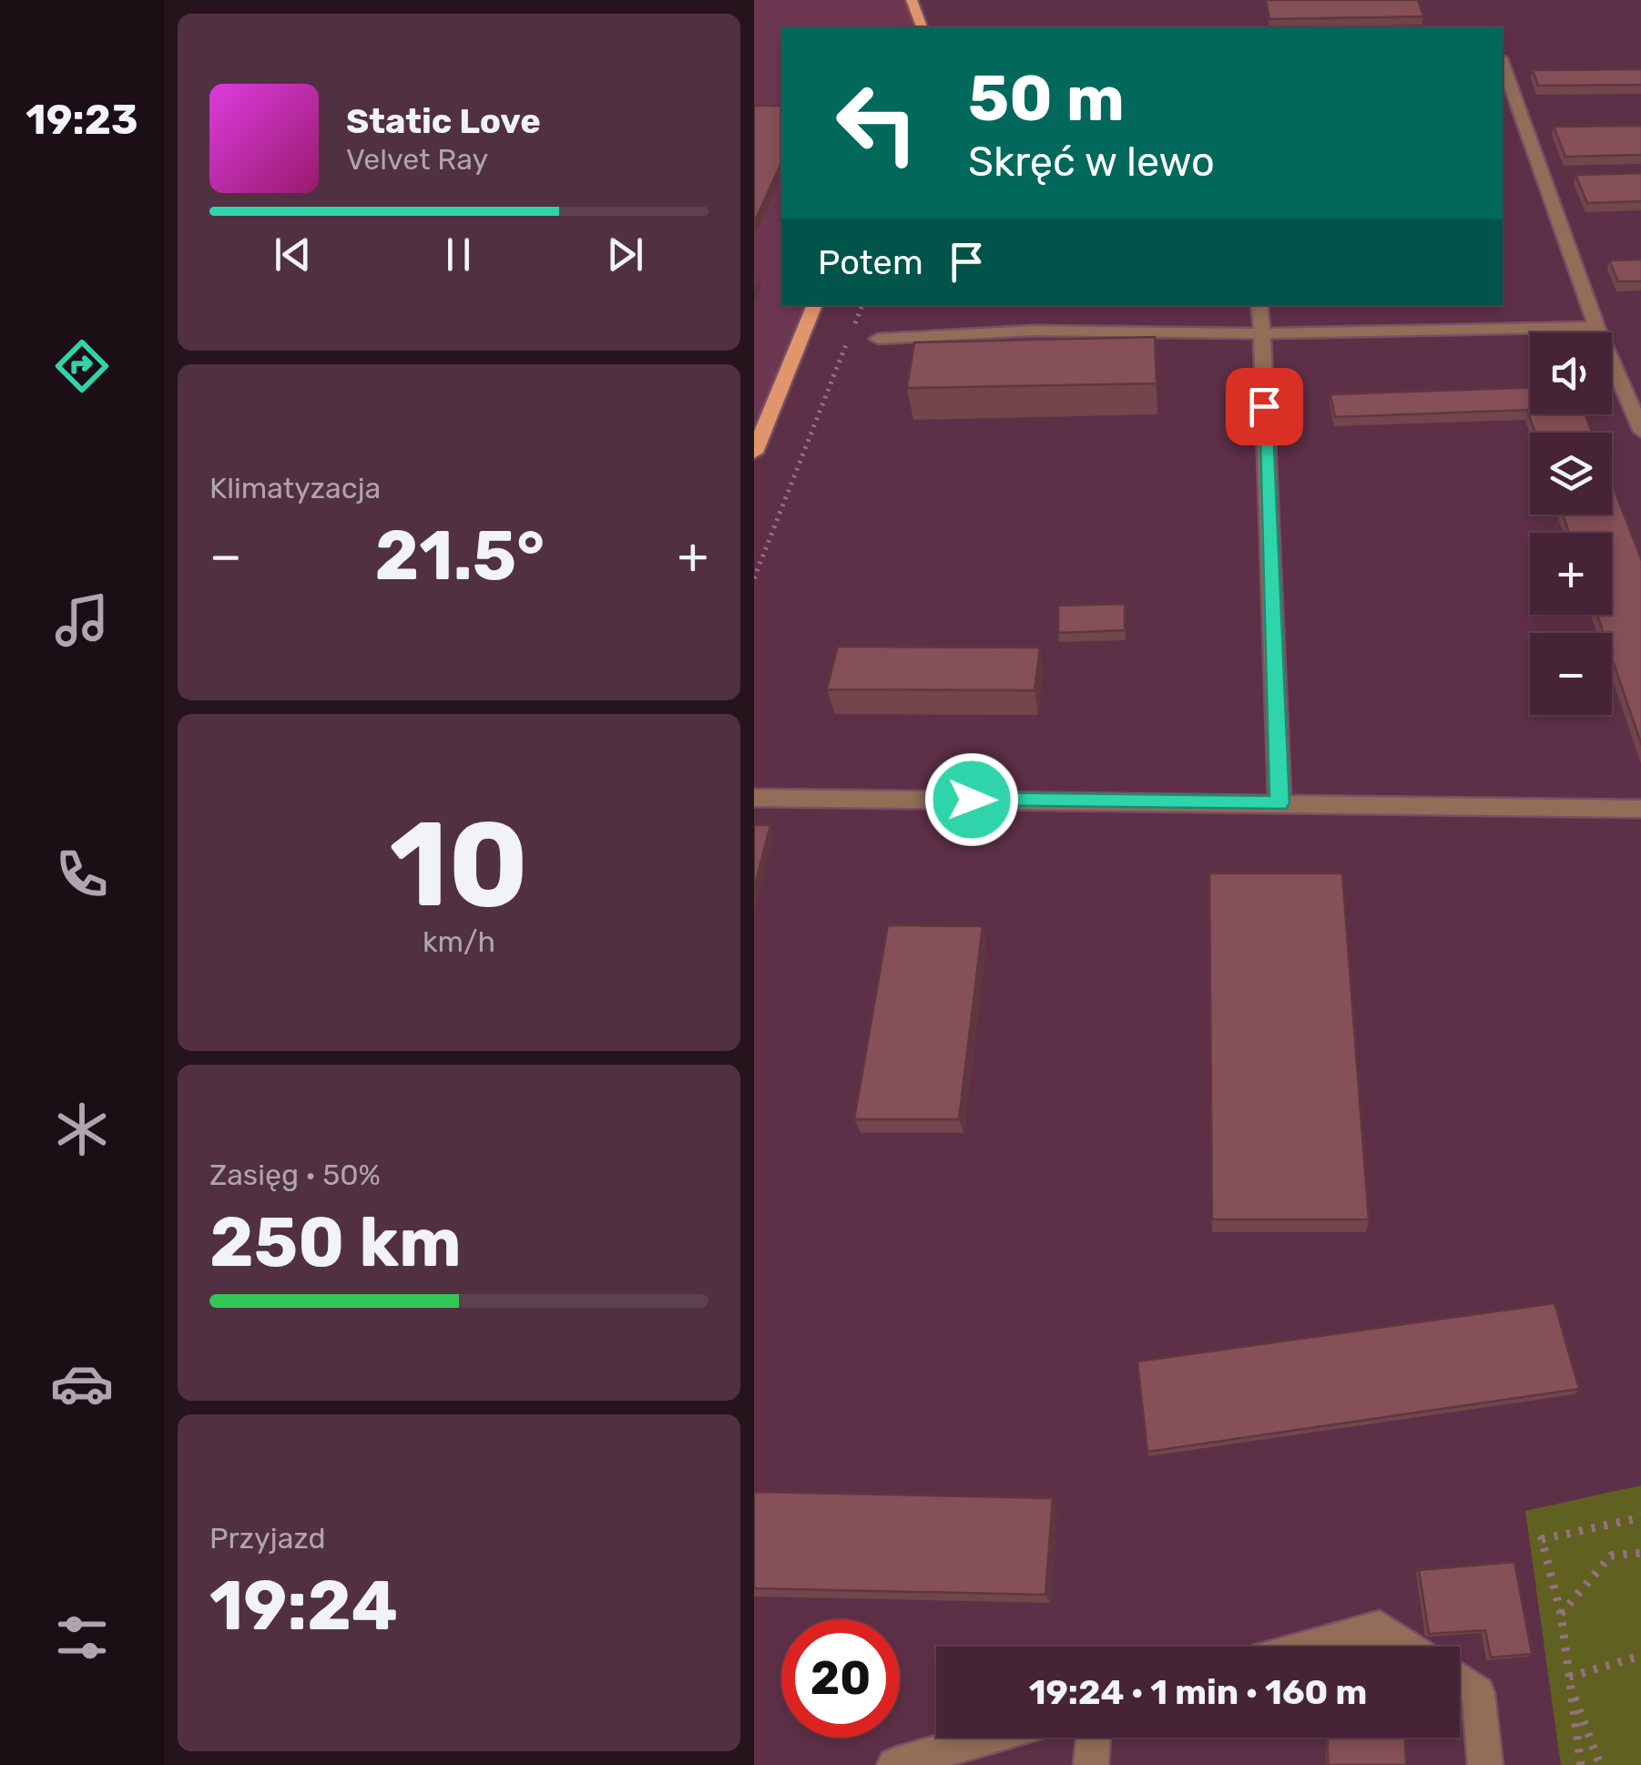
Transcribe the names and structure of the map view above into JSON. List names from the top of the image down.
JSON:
{
  "page": {
    "tabs": "19:23",
    "turn": ["50 m", "Skręć w lewo"],
    "song": ["Static Love", "Velvet Ray"],
    "then": "Potem",
    "map_buttons": ["+", "−"],
    "tile": [
      "Klimatyzacja",
      ["10", "km/h"],
      ["Zasięg · 50%", "250 km"],
      ["Przyjazd", "19:24"]
    ],
    "heat": ["−", "21.5°", "+"],
    "limit": "20",
    "trip": "19:24 · 1 min · 160 m"
  }
}
